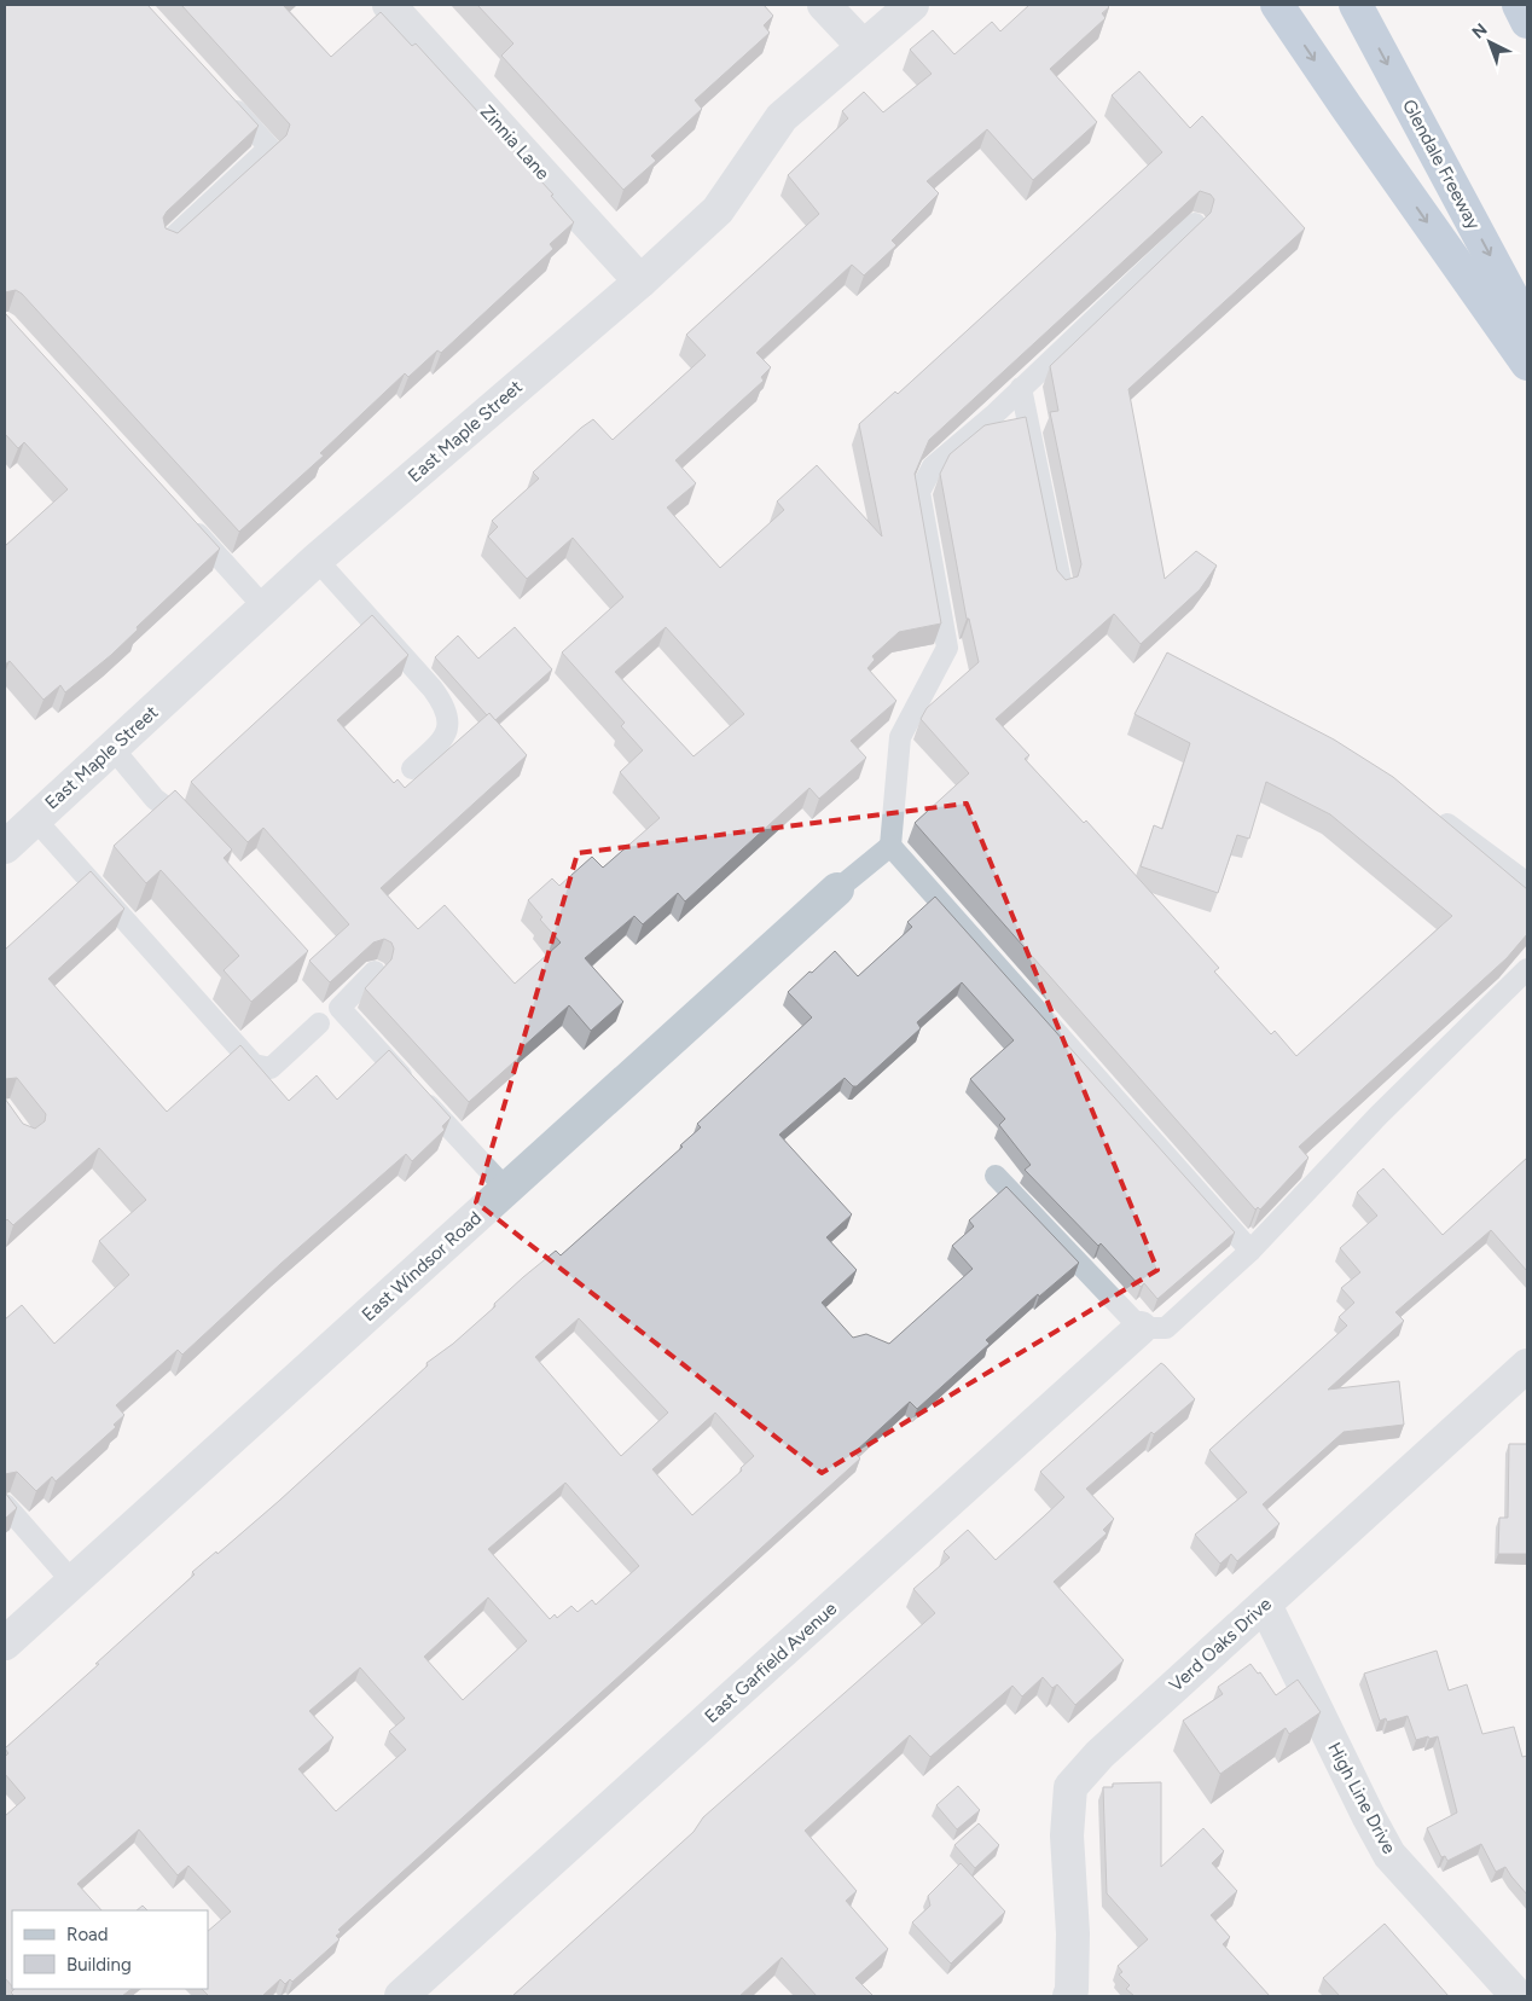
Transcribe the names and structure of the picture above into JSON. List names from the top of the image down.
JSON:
{
  "streets": {
    "highway": ["Glendale Freeway"],
    "street": [
      "Zinnia Lane",
      "East Maple Street",
      "East Windsor Road",
      "Verd Oaks Drive",
      "East Garfield Avenue",
      "High Line Drive"
    ]
  },
  "crossings": [
    ["Zinnia Lane", "East Maple Street"],
    ["Verd Oaks Drive", "High Line Drive"]
  ],
  "legend": ["Road", "Building"],
  "north": "top left"
}
